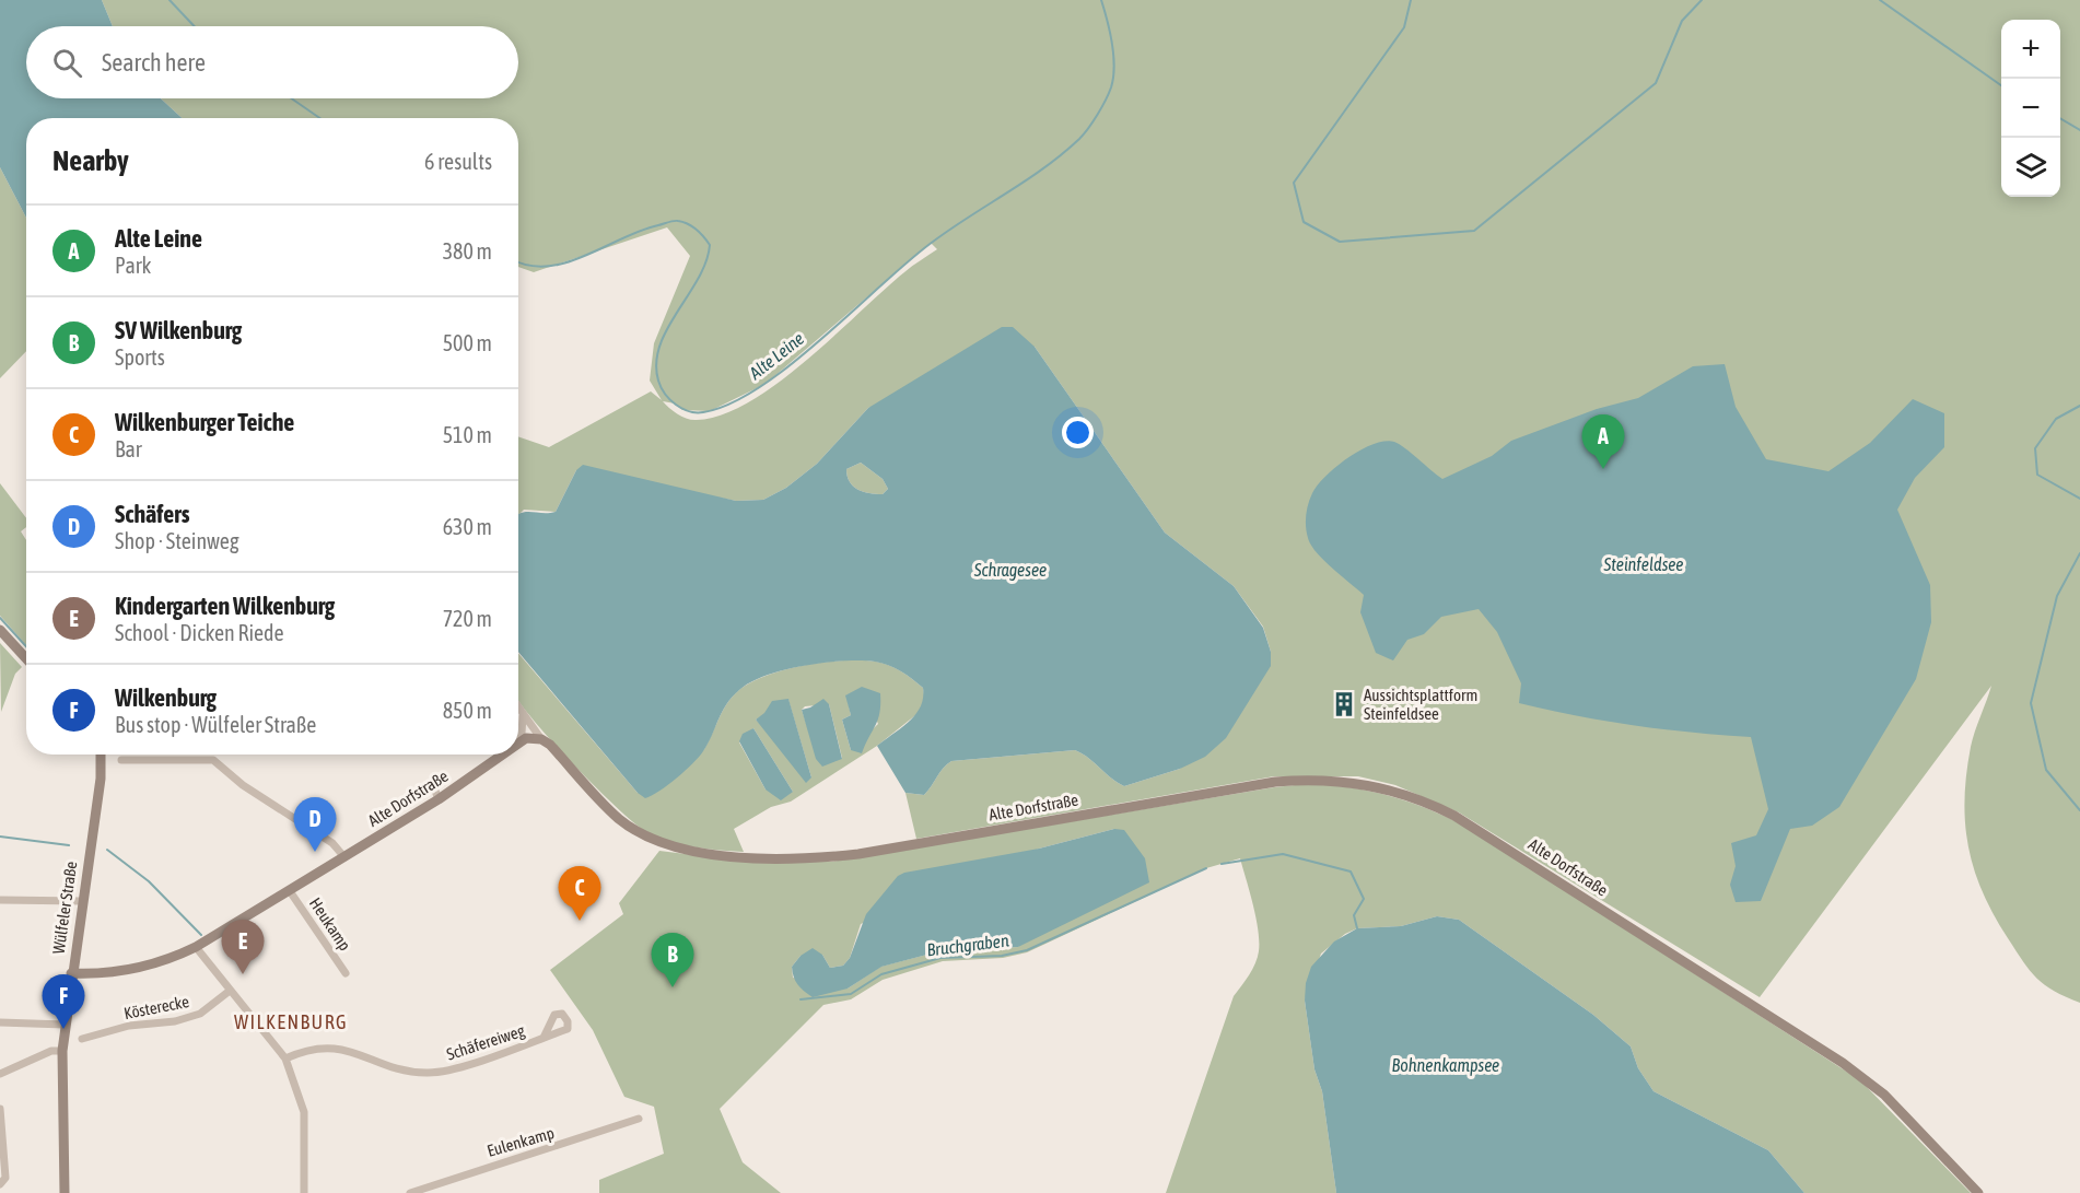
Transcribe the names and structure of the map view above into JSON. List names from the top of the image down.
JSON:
{
  "streets": {
    "street": [
      "Alte Dorfstraße",
      "Wülfeler Straße",
      "Heukamp",
      "Kösterecke",
      "Schäfereiweg",
      "Eulenkamp"
    ]
  },
  "crossings": [
    ["Alte Dorfstraße", "Wülfeler Straße"],
    ["Alte Dorfstraße", "Heukamp"]
  ],
  "districts": ["WILKENBURG"],
  "water": [
    "Alte Leine",
    "Steinfeldsee",
    "Schragesee",
    "Bruchgraben",
    "Bohnenkampsee"
  ],
  "places": {
    "building": ["Aussichtsplattform Steinfeldsee"]
  },
  "page": {
    "map_buttons": ["+", "−"],
    "search": "Search here",
    "heading": ["Nearby", "6 results"],
    "list": [
      {
        "mark": "A",
        "name": "Alte Leine",
        "note": "Park",
        "value": "380 m"
      },
      {
        "mark": "B",
        "name": "SV Wilkenburg",
        "note": "Sports",
        "value": "500 m"
      },
      {
        "mark": "C",
        "name": "Wilkenburger Teiche",
        "note": "Bar",
        "value": "510 m"
      },
      {
        "mark": "D",
        "name": "Schäfers",
        "note": "Shop · Steinweg",
        "value": "630 m"
      },
      {
        "mark": "E",
        "name": "Kindergarten Wilkenburg",
        "note": "School · Dicken Riede",
        "value": "720 m"
      },
      {
        "mark": "F",
        "name": "Wilkenburg",
        "note": "Bus stop · Wülfeler Straße",
        "value": "850 m"
      }
    ],
    "pins": [
      "A",
      "D",
      "C",
      "E",
      "B",
      "F"
    ]
  }
}
